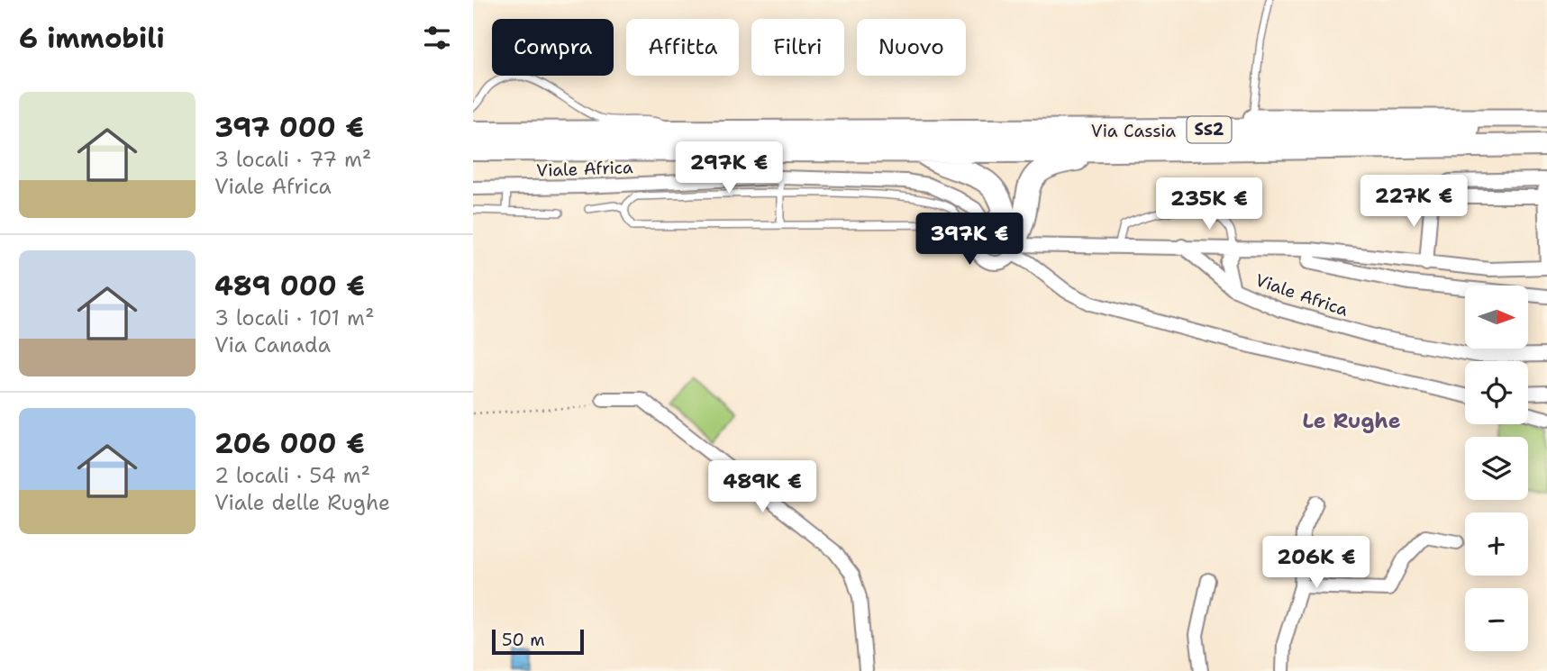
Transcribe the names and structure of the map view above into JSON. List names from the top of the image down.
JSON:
{
  "streets": {
    "highway": ["SS2", "Via Cassia"],
    "street": ["Viale Africa"]
  },
  "districts": ["Le Rughe"],
  "scale_bar": "50 m",
  "north": "right",
  "page": {
    "heading": "6 immobili",
    "chip": [
      "Compra",
      "Affitta",
      "Filtri",
      "Nuovo"
    ],
    "list": [
      {
        "name": "397 000 €",
        "note": "3 locali · 77 m² · Viale Africa"
      },
      {
        "name": "489 000 €",
        "note": "3 locali · 101 m² · Via Canada"
      },
      {
        "name": "206 000 €",
        "note": "2 locali · 54 m² · Viale delle Rughe"
      }
    ],
    "price": [
      "297K €",
      "227K €",
      "235K €",
      "397K €",
      "489K €",
      "206K €"
    ],
    "map_buttons": ["+", "−"],
    "scale": "50 m"
  }
}
